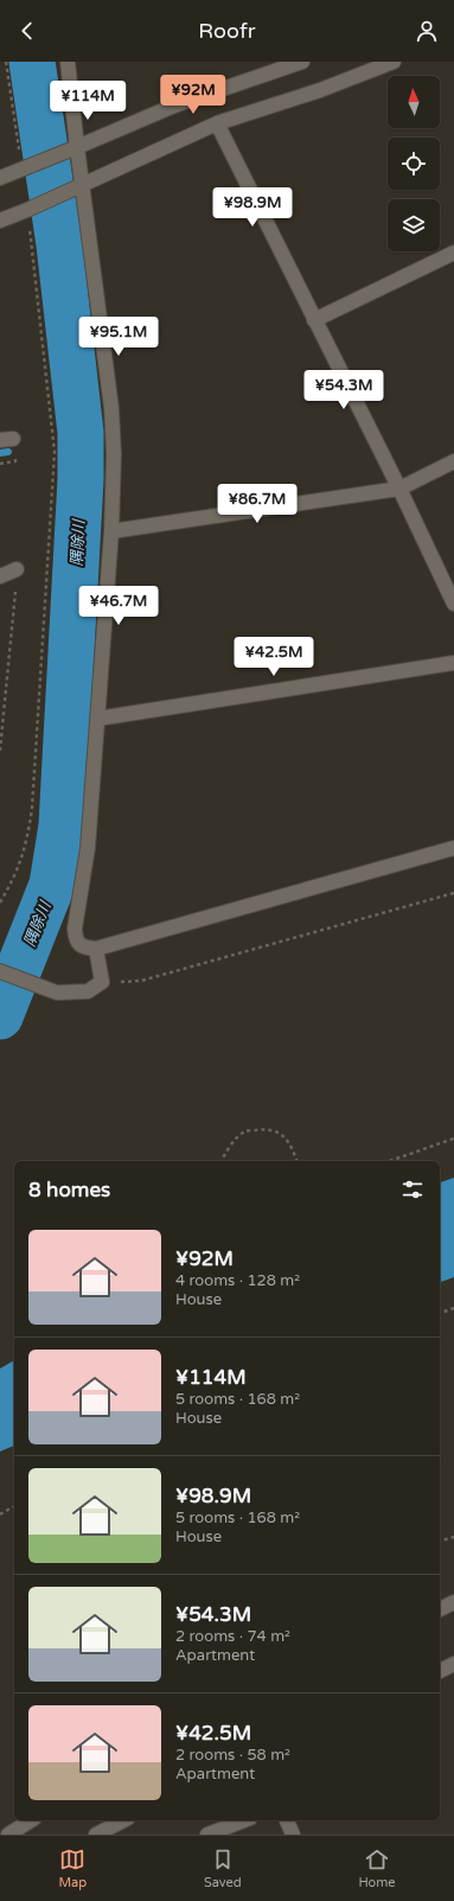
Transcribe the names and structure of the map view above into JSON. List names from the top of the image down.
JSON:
{
  "water": ["隅除川"],
  "north": "top",
  "page": {
    "header": "Roofr",
    "price": [
      "¥92M",
      "¥114M",
      "¥98.9M",
      "¥95.1M",
      "¥54.3M",
      "¥86.7M",
      "¥46.7M",
      "¥42.5M"
    ],
    "heading": "8 homes",
    "list": [
      {
        "name": "¥92M",
        "note": "4 rooms · 128 m² · House"
      },
      {
        "name": "¥114M",
        "note": "5 rooms · 168 m² · House"
      },
      {
        "name": "¥98.9M",
        "note": "5 rooms · 168 m² · House"
      },
      {
        "name": "¥54.3M",
        "note": "2 rooms · 74 m² · Apartment"
      },
      {
        "name": "¥42.5M",
        "note": "2 rooms · 58 m² · Apartment"
      }
    ],
    "tabs": ["Map", "Saved", "Home"]
  }
}
